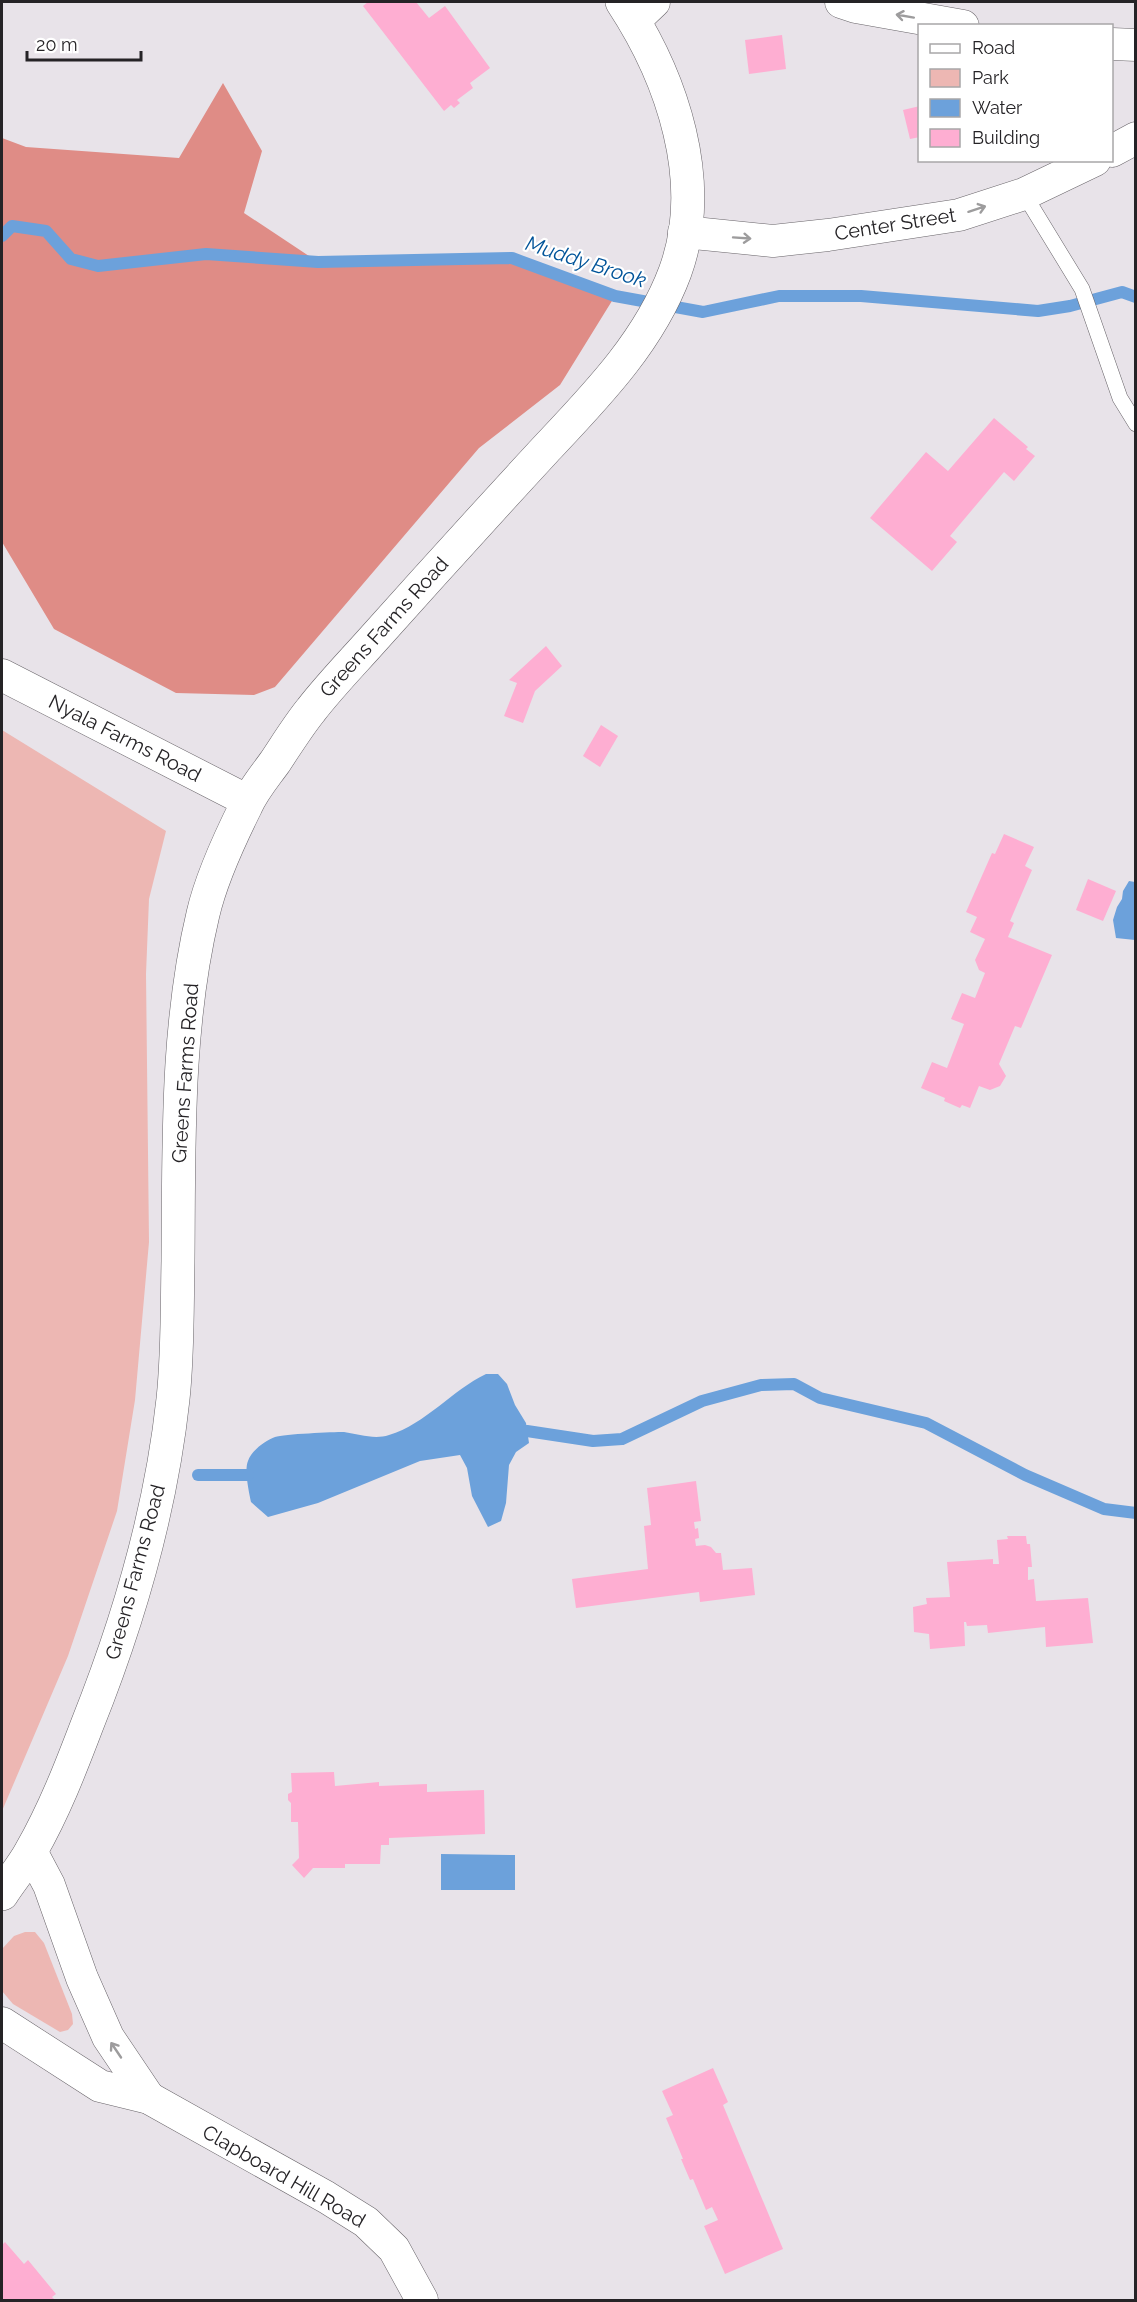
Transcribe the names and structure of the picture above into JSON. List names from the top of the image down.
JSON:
{
  "streets": {
    "street": [
      "Center Street",
      "Greens Farms Road",
      "Nyala Farms Road",
      "Clapboard Hill Road"
    ]
  },
  "crossings": [
    ["Center Street", "Greens Farms Road"],
    ["Greens Farms Road", "Nyala Farms Road"],
    ["Greens Farms Road", "Clapboard Hill Road"]
  ],
  "water": ["Muddy Brook"],
  "legend": [
    "Road",
    "Park",
    "Water",
    "Building"
  ],
  "scale_bar": "20 m"
}
